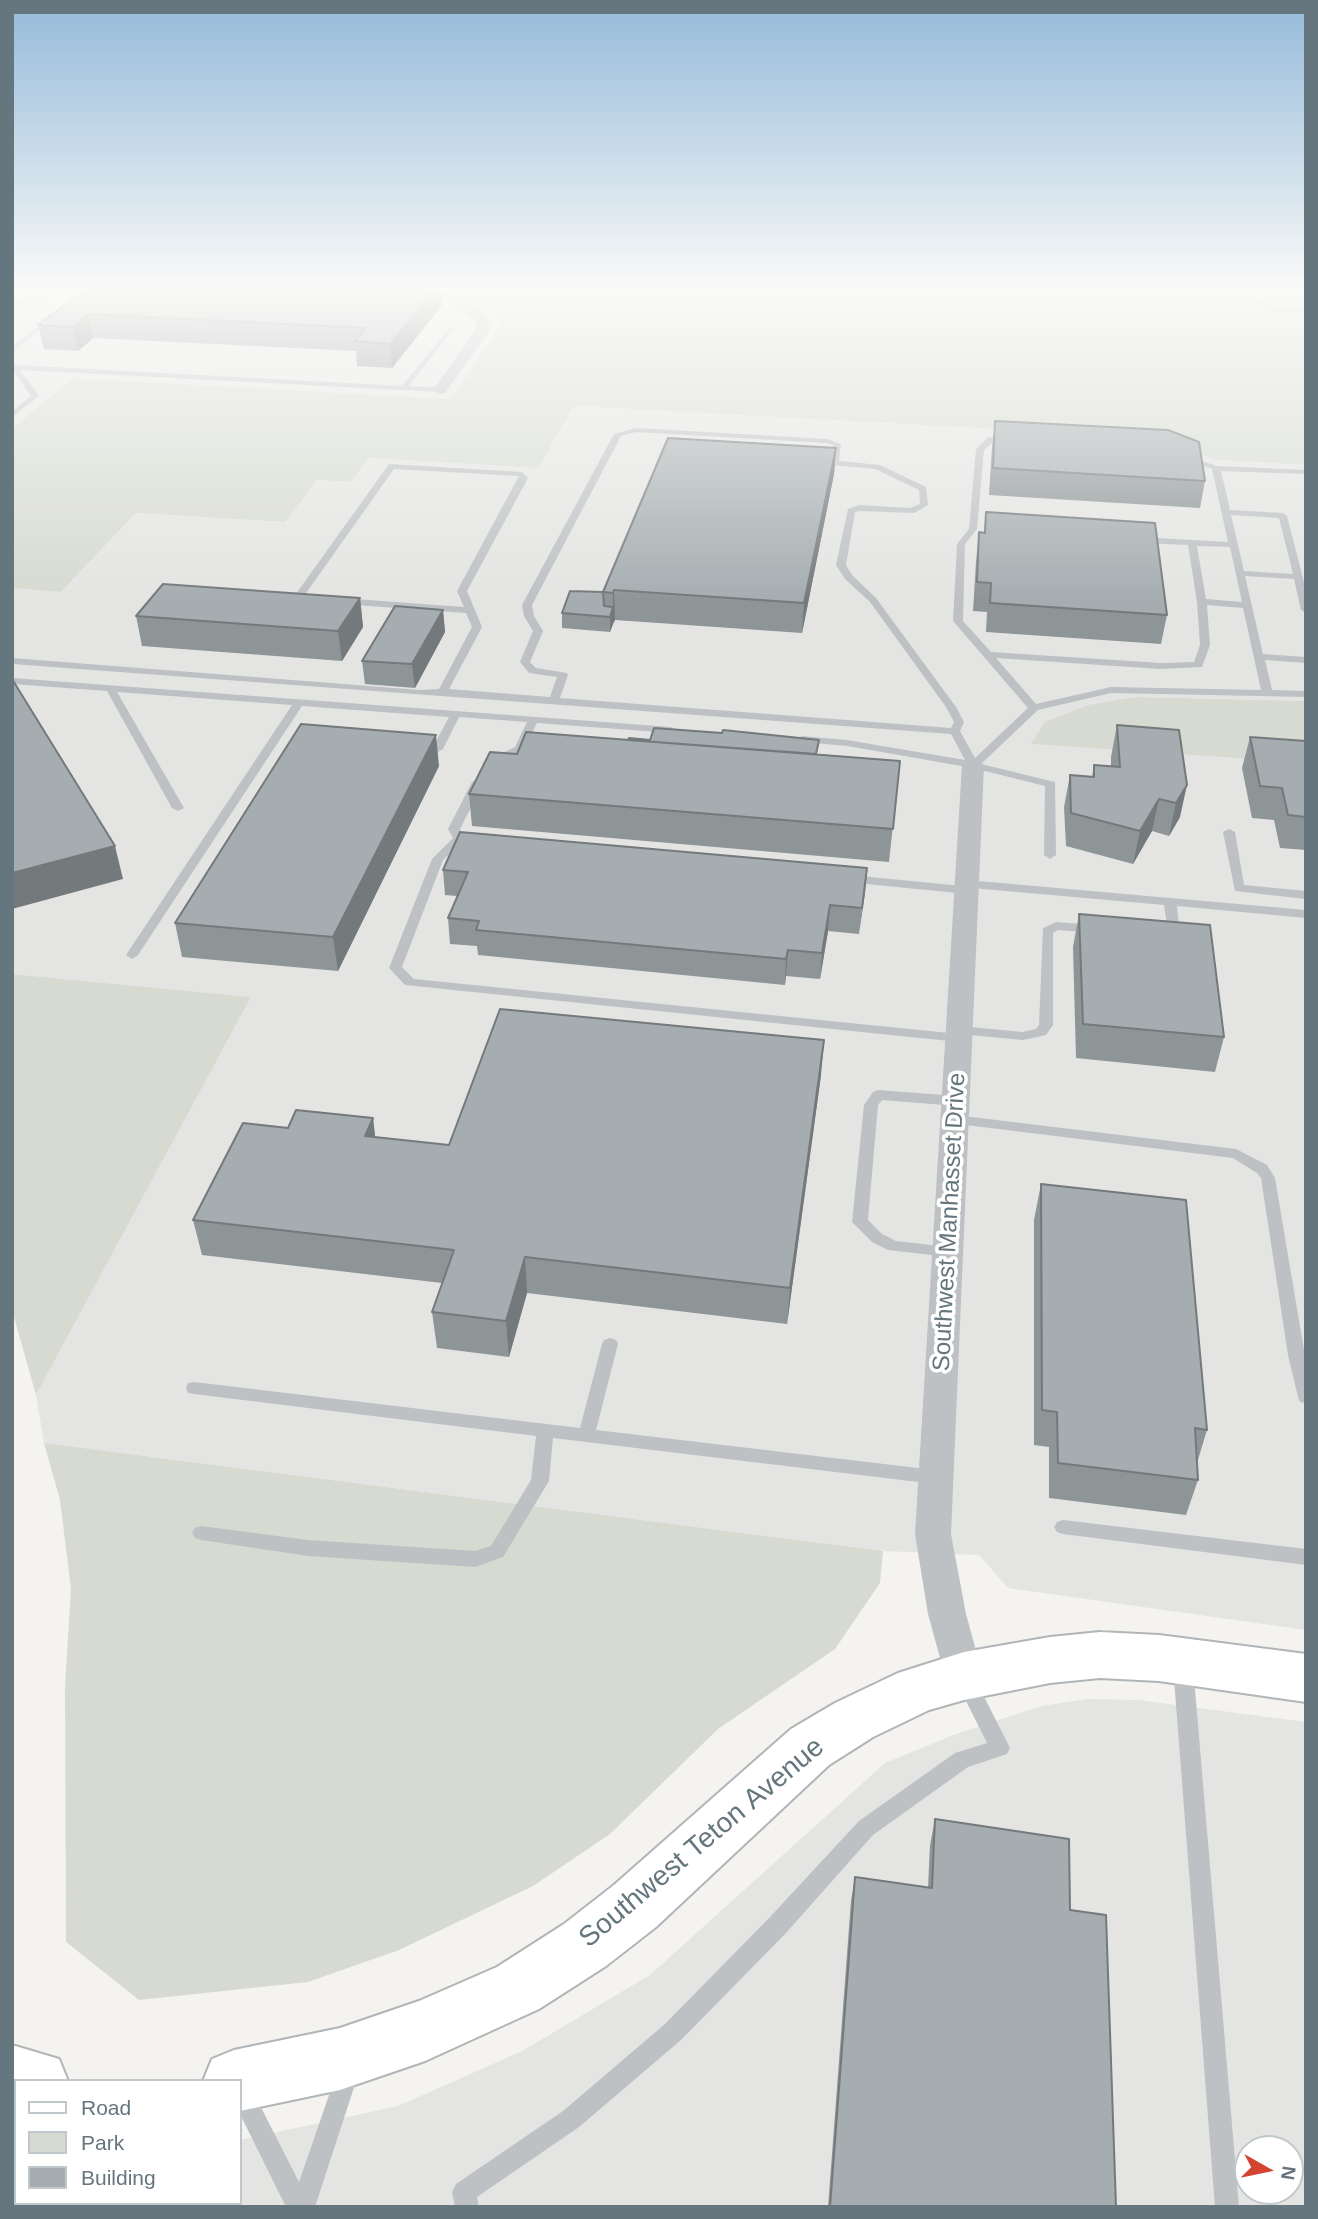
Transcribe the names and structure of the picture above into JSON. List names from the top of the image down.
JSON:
{
  "streets": {
    "street": ["Southwest Manhasset Drive", "Southwest Teton Avenue"]
  },
  "crossings": [
    ["Southwest Manhasset Drive", "Southwest Teton Avenue"]
  ],
  "legend": ["Road", "Park", "Building"],
  "north": "right"
}
